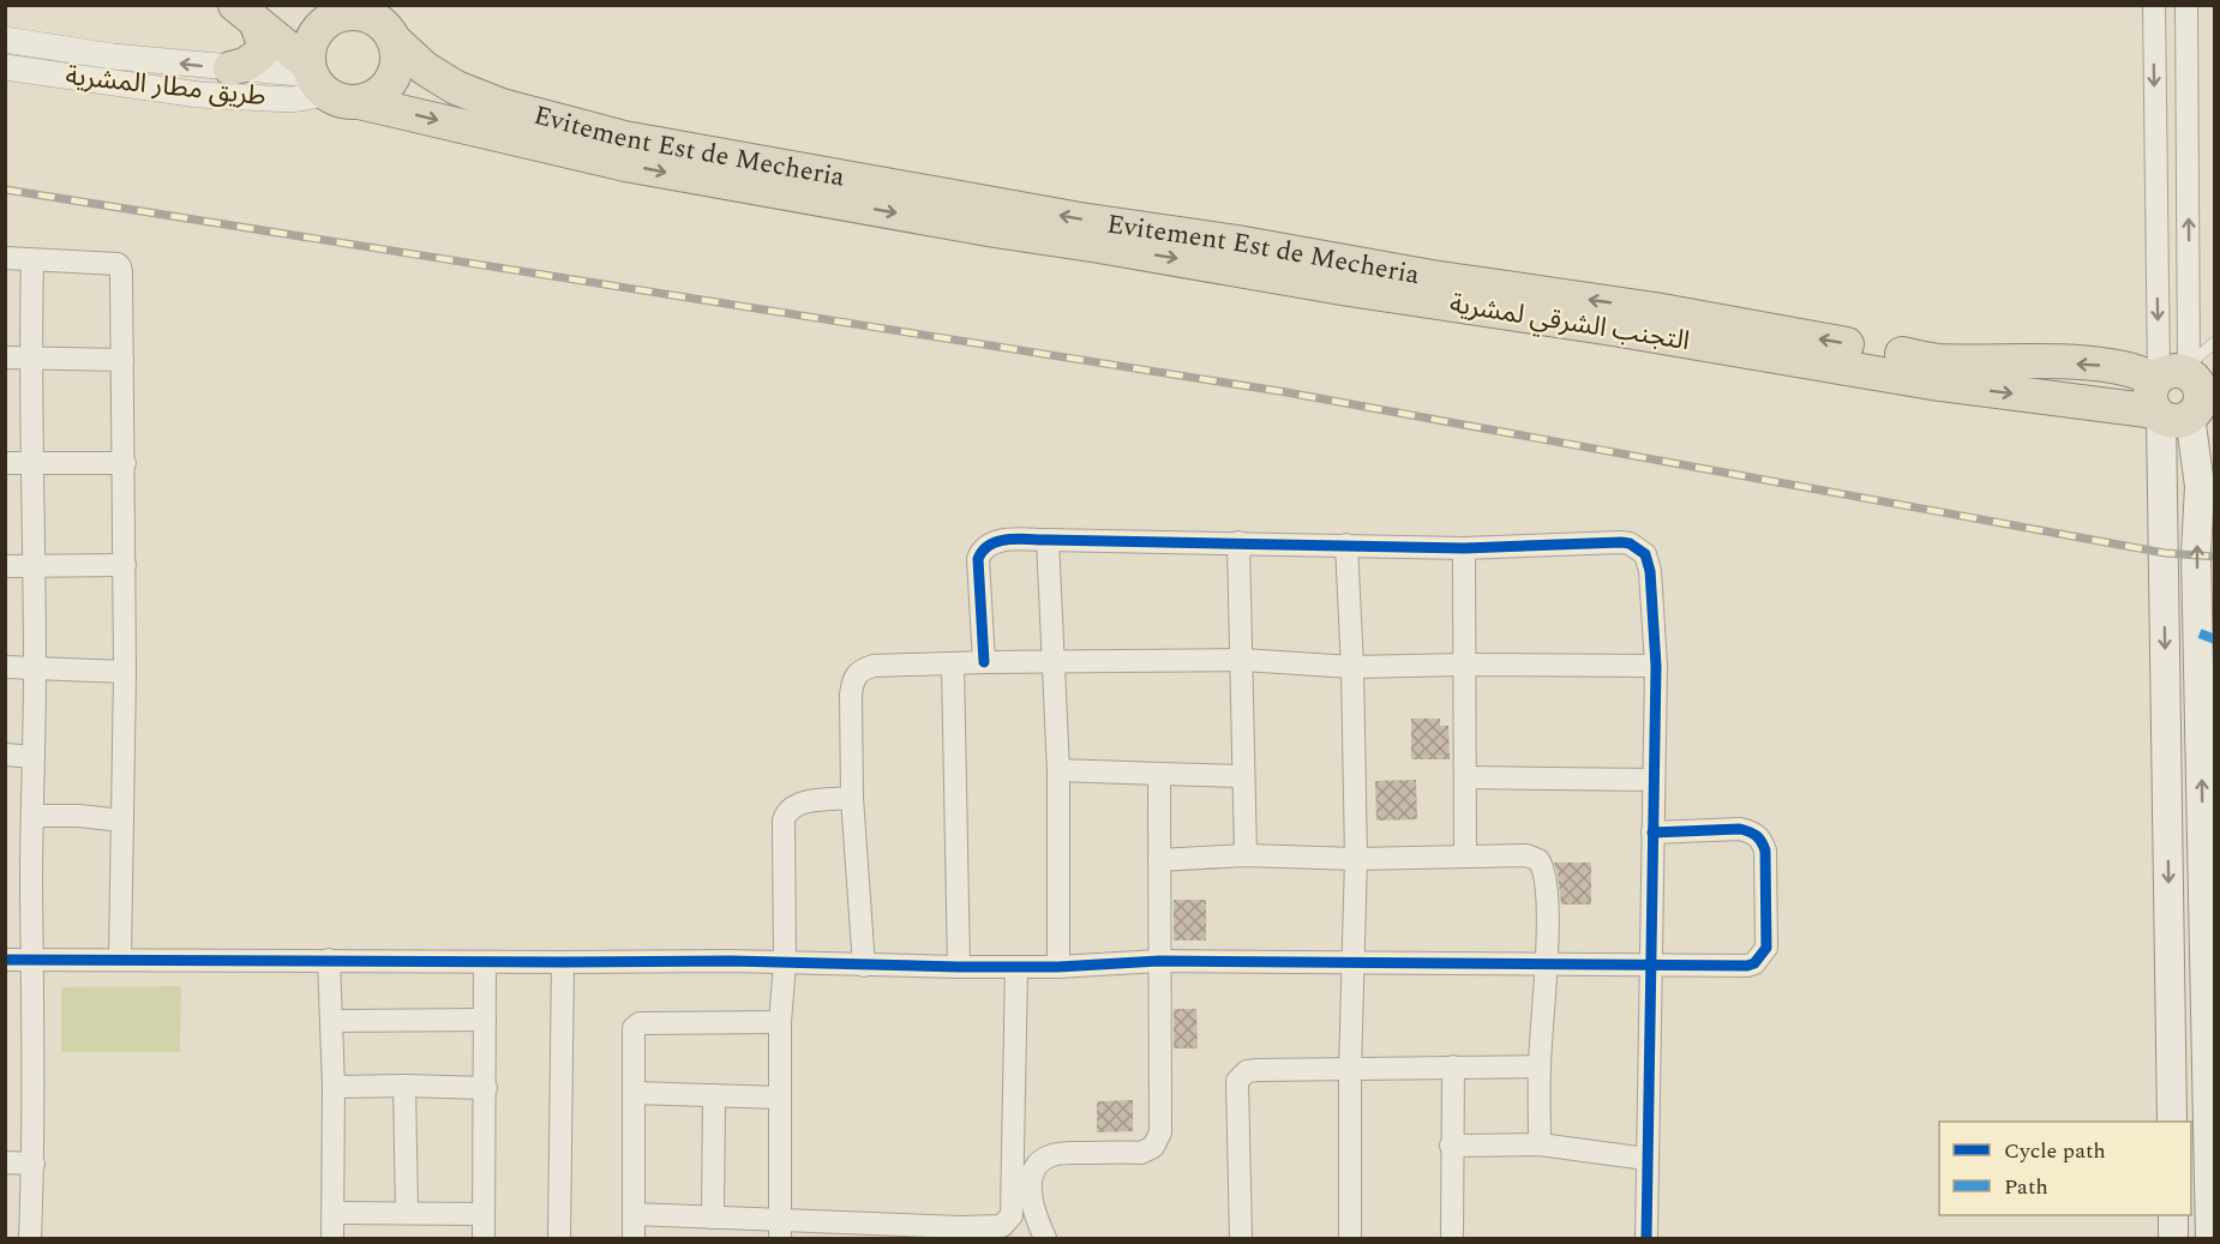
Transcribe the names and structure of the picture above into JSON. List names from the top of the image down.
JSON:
{
  "streets": {
    "highway": ["Evitement Est de Mecheria", "التجنب الشرقي لمشرية"],
    "street": ["طريق مطار المشرية"]
  },
  "crossings": [
    ["طريق مطار المشرية", "Evitement Est de Mecheria"],
    ["طريق مطار المشرية", "التجنب الشرقي لمشرية"],
    ["Evitement Est de Mecheria", "التجنب الشرقي لمشرية"]
  ],
  "one_way": ["Evitement Est de Mecheria", "التجنب الشرقي لمشرية"],
  "legend": ["Cycle path", "Path"]
}
